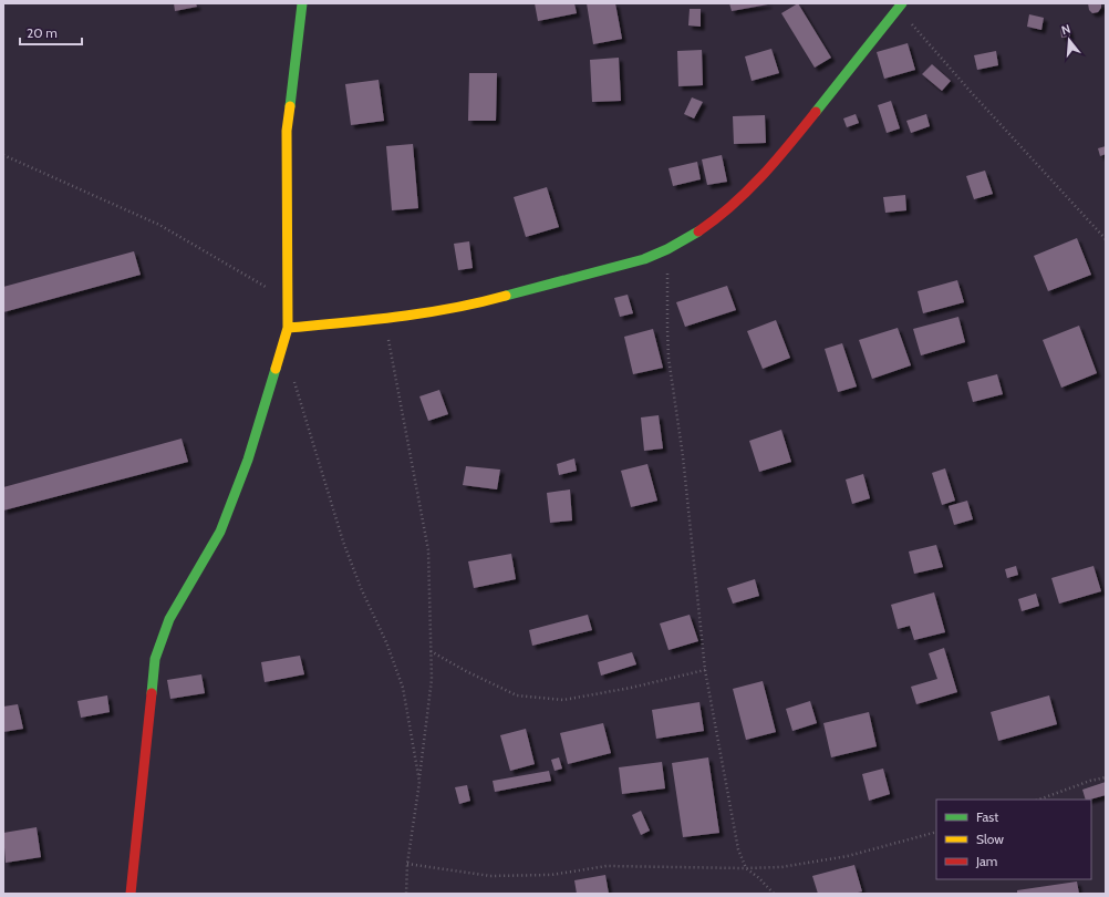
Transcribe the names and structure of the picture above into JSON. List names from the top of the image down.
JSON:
{
  "legend": ["Fast", "Slow", "Jam"],
  "scale_bar": "20 m",
  "north": "top"
}
